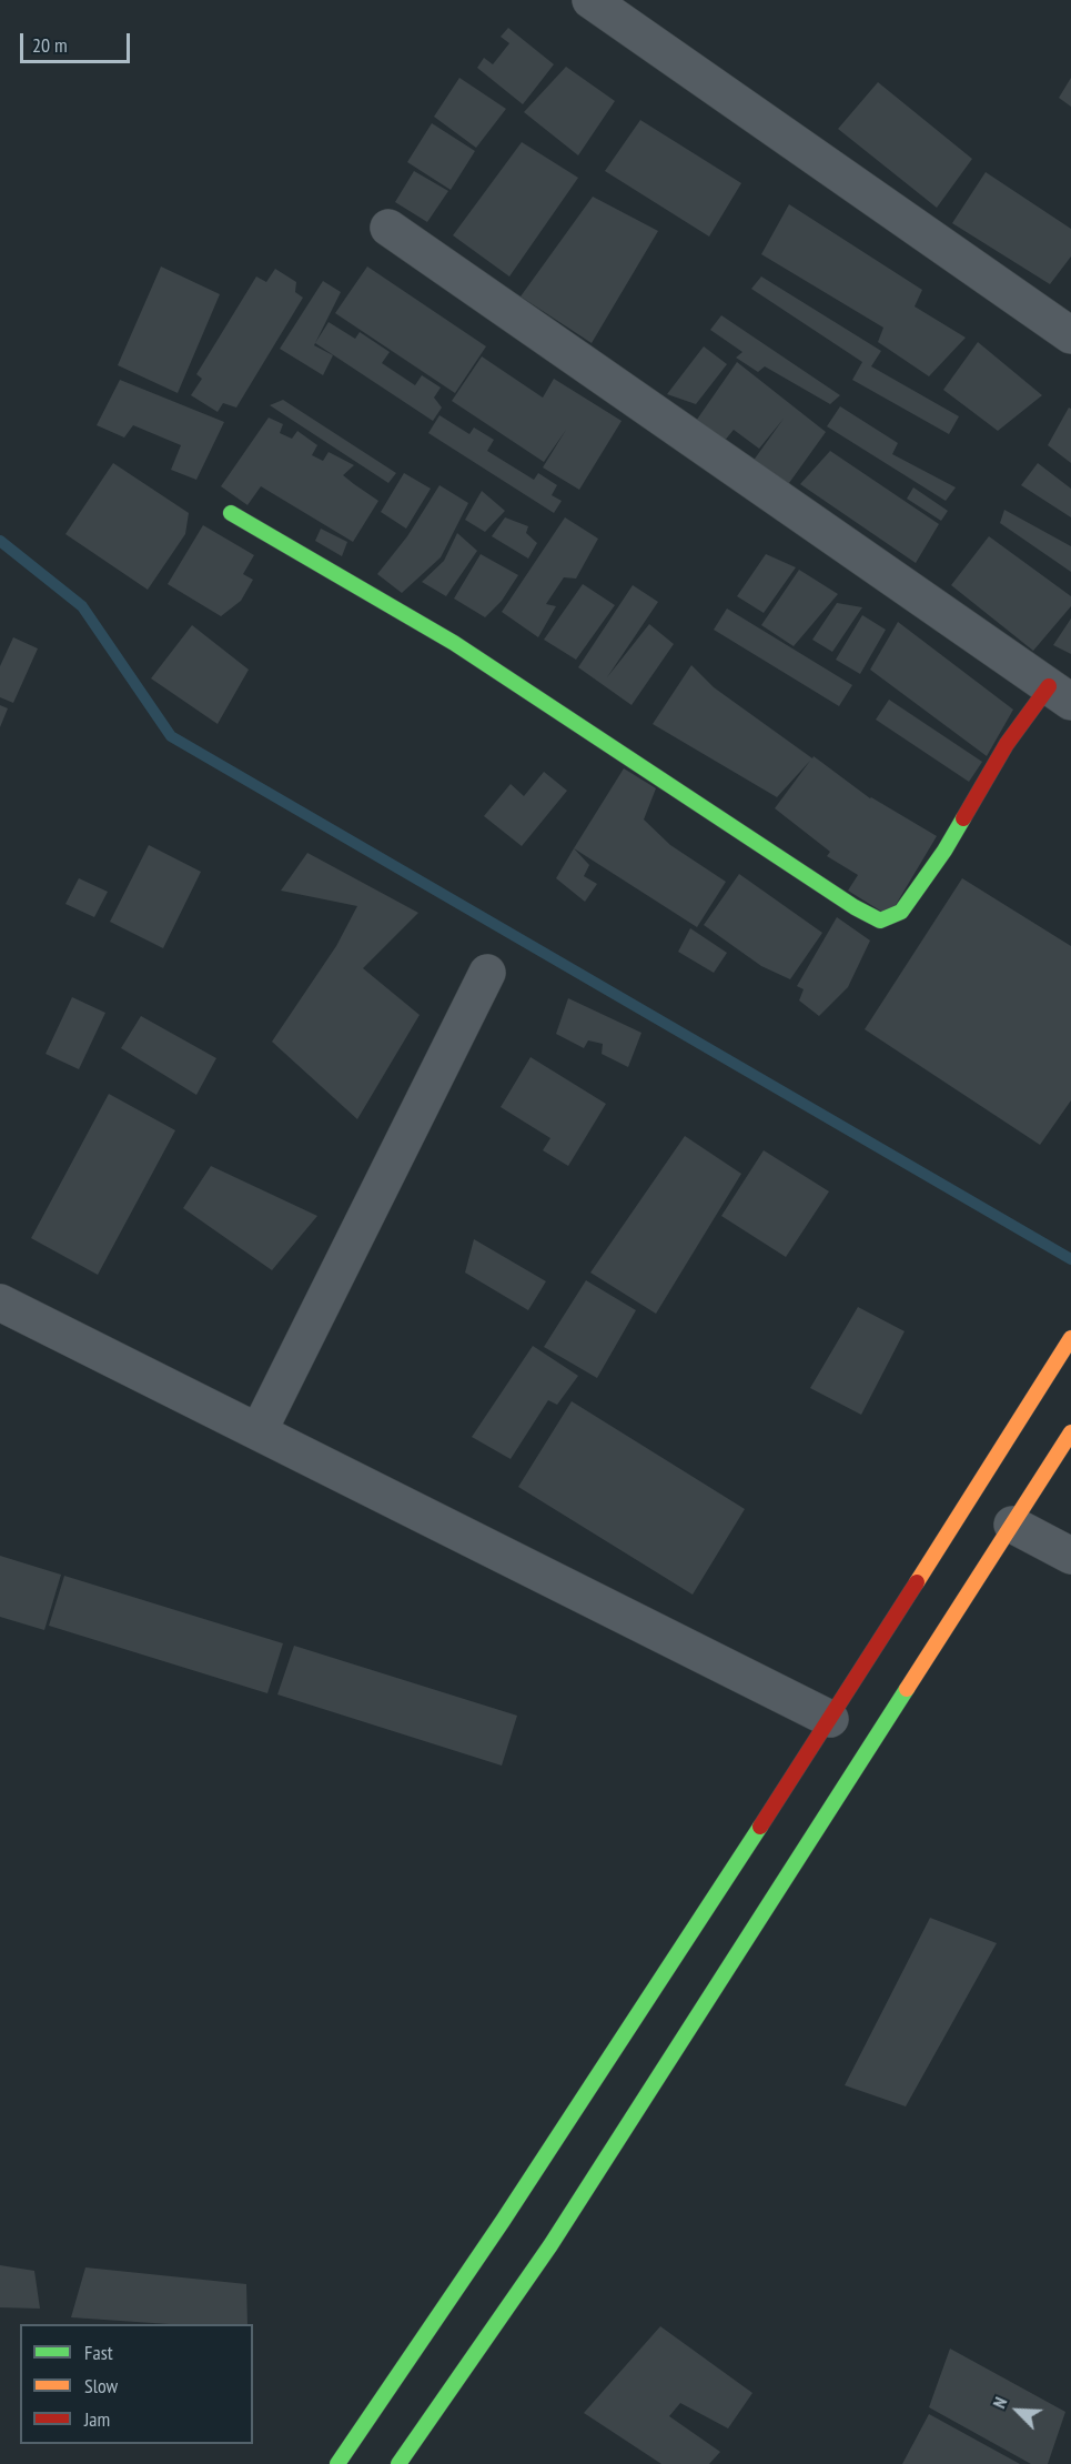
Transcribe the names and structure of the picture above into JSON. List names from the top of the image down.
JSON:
{
  "legend": ["Fast", "Slow", "Jam"],
  "scale_bar": "20 m",
  "north": "top left"
}
